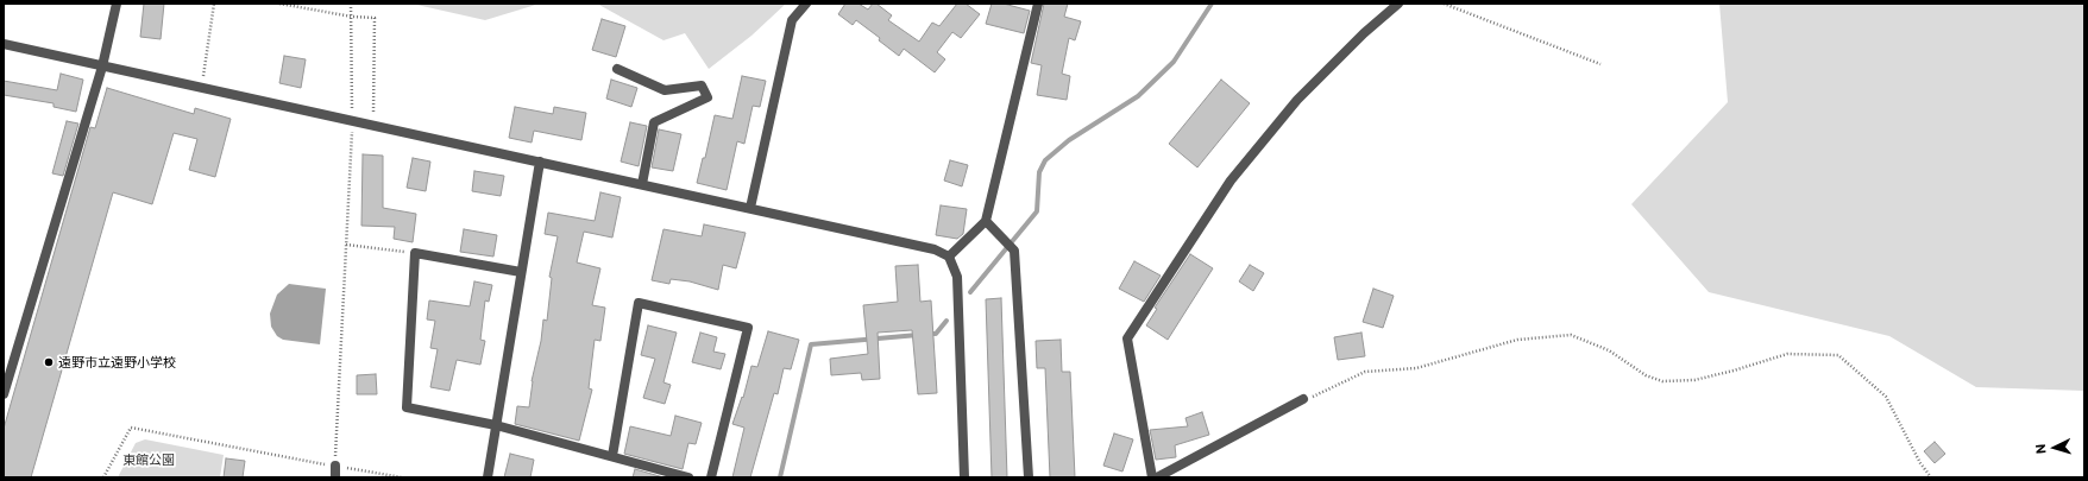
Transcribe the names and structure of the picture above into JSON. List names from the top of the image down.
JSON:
{
  "parks": ["東館公園"],
  "places": ["遠野市立遠野小学校"],
  "north": "left"
}
